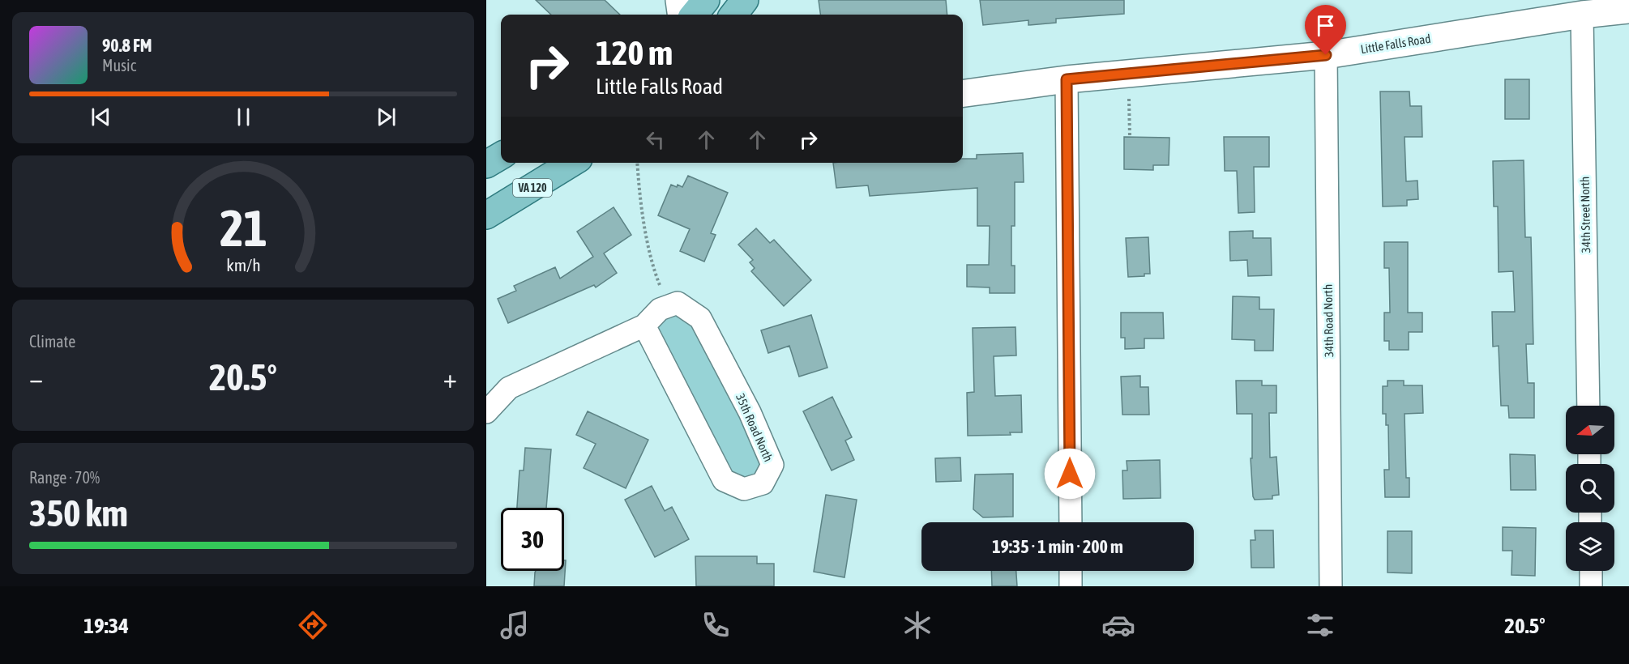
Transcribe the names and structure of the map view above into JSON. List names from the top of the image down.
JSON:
{
  "streets": {
    "main road": ["VA 120"],
    "street": [
      "Little Falls Road",
      "34th Street North",
      "34th Road North",
      "35th Road North"
    ]
  },
  "crossings": [
    ["Little Falls Road", "34th Street North"],
    ["Little Falls Road", "34th Road North"]
  ],
  "north": "left",
  "page": {
    "turn": ["120 m", "Little Falls Road"],
    "song": ["90.8 FM", "Music"],
    "tile": [
      "Climate",
      ["Range · 70%", "350 km"]
    ],
    "heat": ["−", "20.5°", "+"],
    "limit": "30",
    "trip": "19:35 · 1 min · 200 m",
    "tabs": ["19:34", "20.5°"],
    "gauge": ["21", "km/h"]
  }
}
